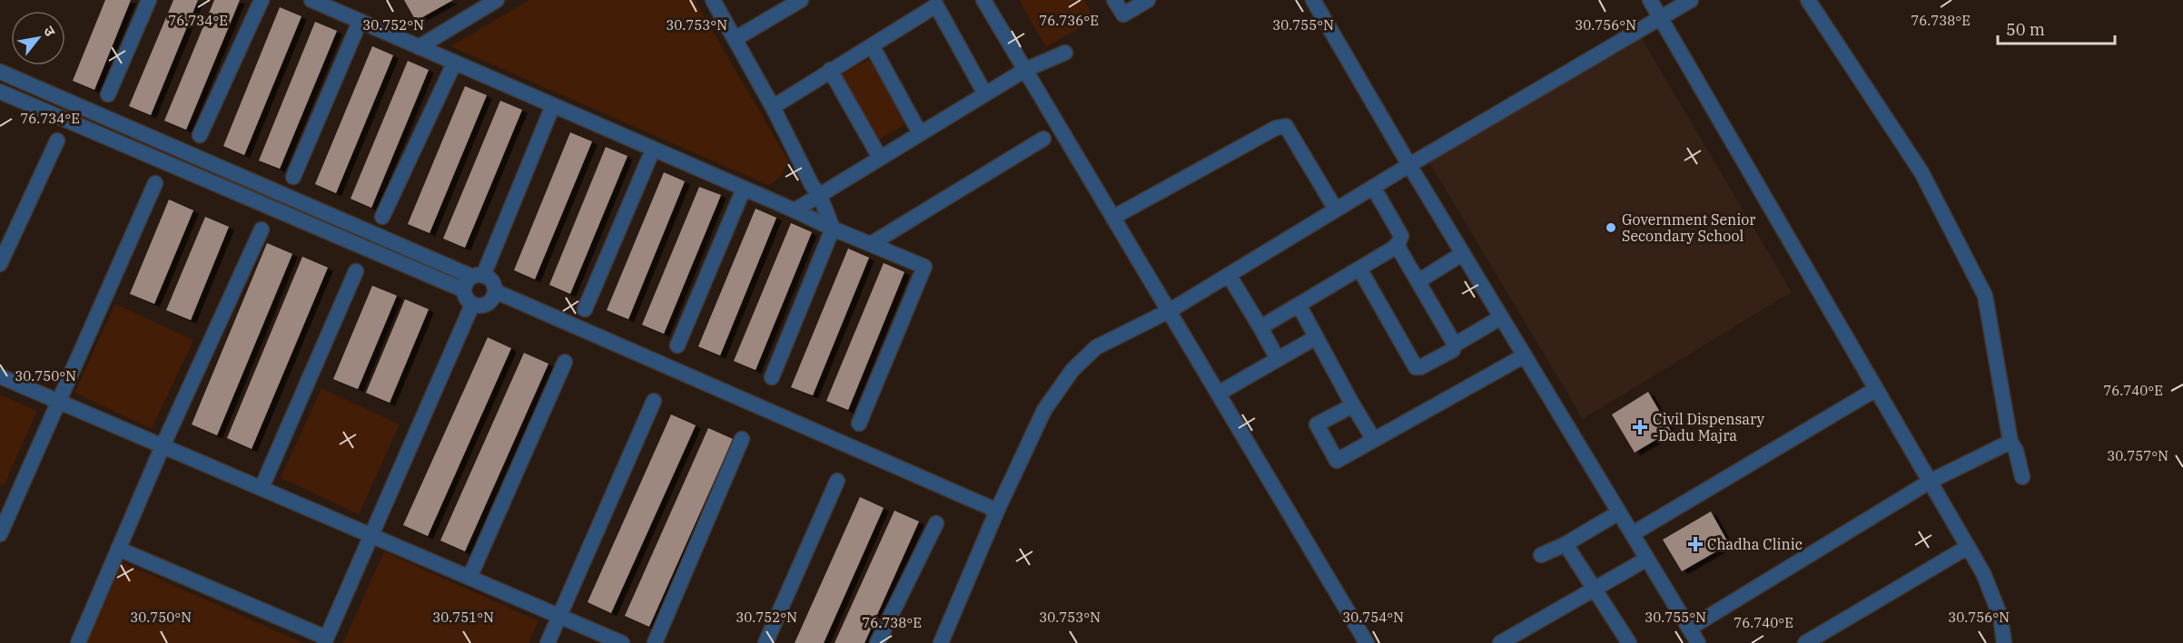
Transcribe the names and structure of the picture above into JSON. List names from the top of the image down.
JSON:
{
  "places": {
    "other": ["Government Senior Secondary School"],
    "health": ["Civil Dispensary -Dadu Majra", "Chadha Clinic"]
  },
  "scale_bar": "50 m",
  "north": "top right",
  "coordinates": [
    "76.734°E",
    "76.736°E",
    "76.738°E",
    "30.752°N",
    "30.753°N",
    "30.755°N",
    "30.756°N",
    "30.750°N",
    "76.740°E",
    "30.757°N",
    "30.751°N",
    "30.754°N"
  ]
}
